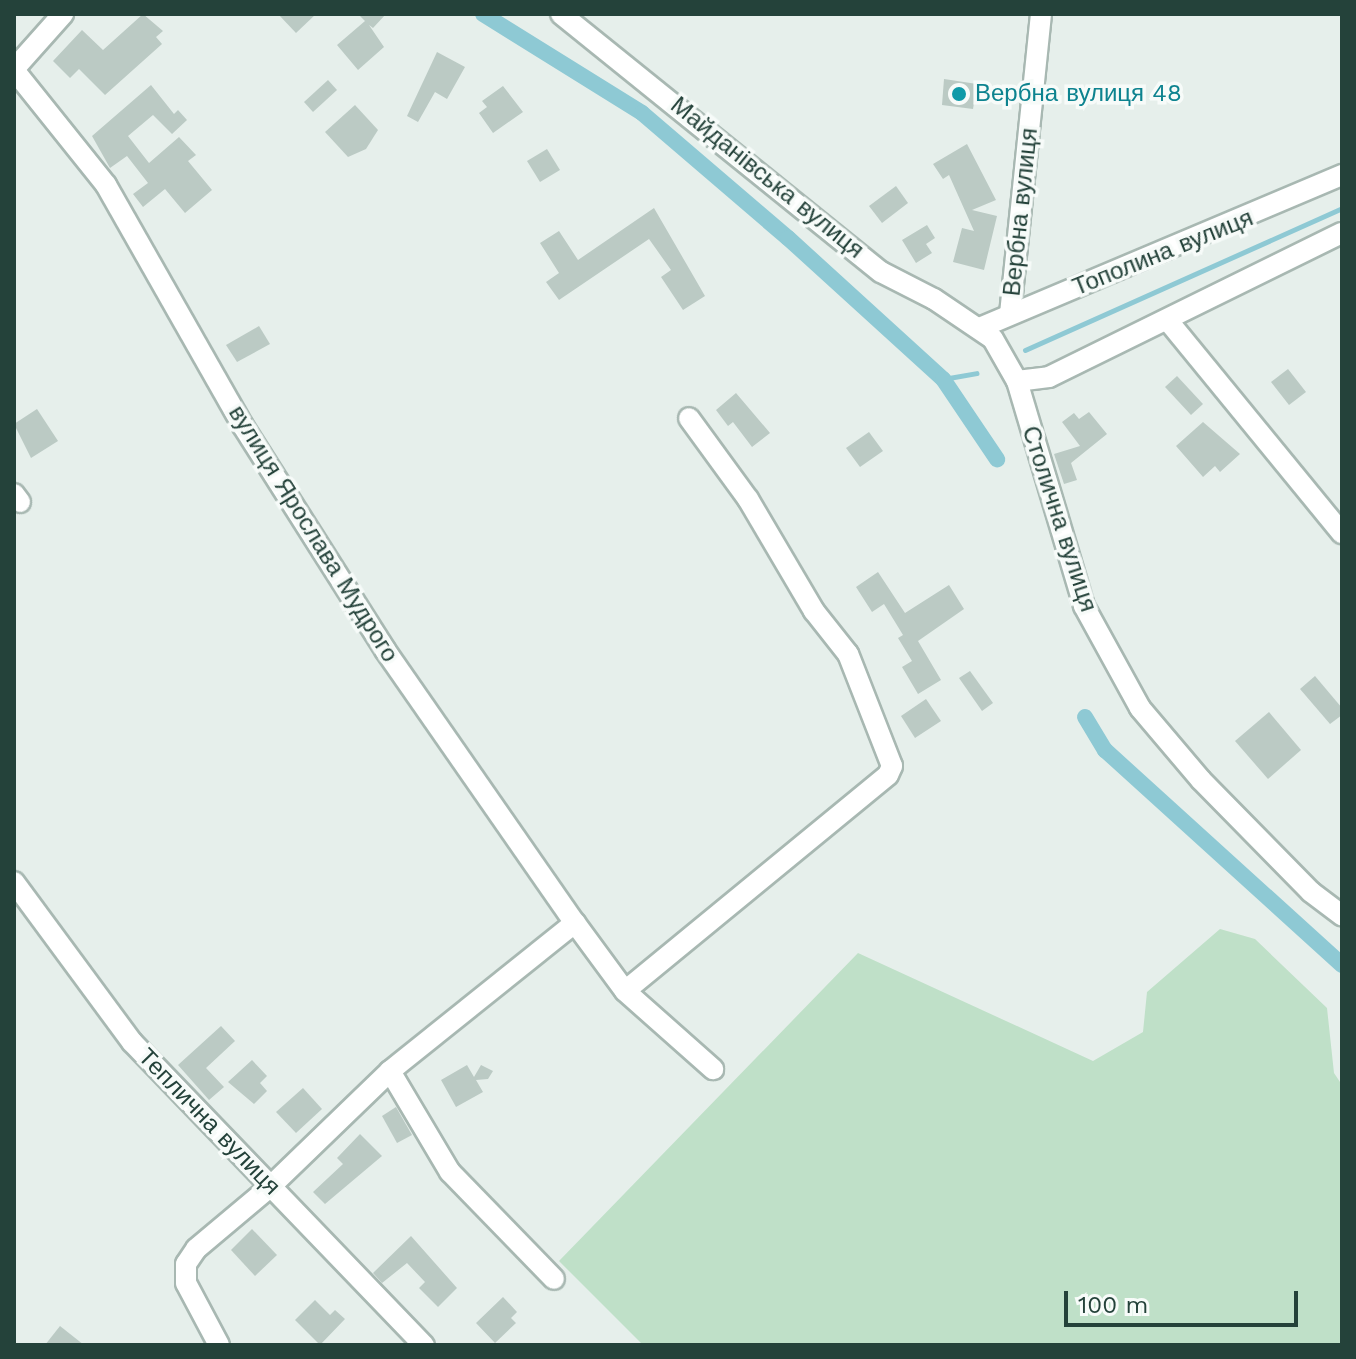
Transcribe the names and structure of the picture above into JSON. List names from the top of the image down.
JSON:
{
  "streets": {
    "street": [
      "Майданівська вулиця",
      "Вербна вулиця",
      "Тополина вулиця",
      "Столична вулиця",
      "вулиця Ярослава Мудрого",
      "Теплична вулиця"
    ]
  },
  "crossings": [
    ["Майданівська вулиця", "Тополина вулиця"],
    ["Майданівська вулиця", "Столична вулиця"],
    ["Вербна вулиця", "Тополина вулиця"],
    ["Тополина вулиця", "Столична вулиця"]
  ],
  "places": ["Вербна вулиця 48"],
  "scale_bar": "100 m"
}
